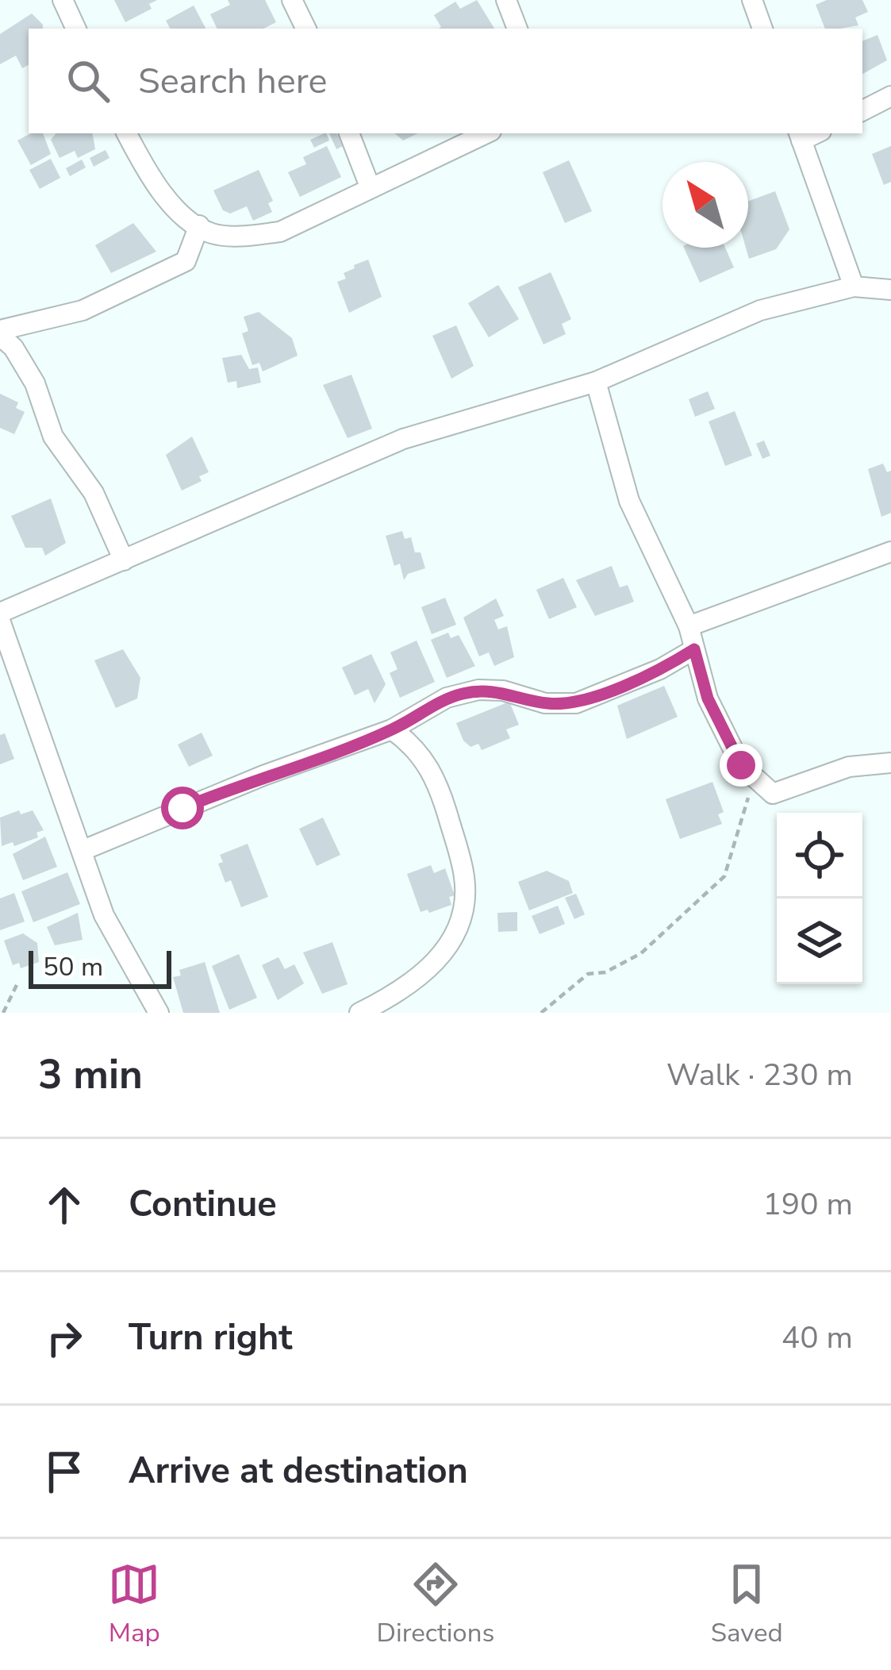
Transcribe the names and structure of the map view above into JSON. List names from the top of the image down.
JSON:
{
  "scale_bar": "50 m",
  "north": "top left",
  "page": {
    "search": "Search here",
    "scale": "50 m",
    "heading": ["3 min", "Walk · 230 m"],
    "list": [
      ["Continue", "190 m"],
      ["Turn right", "40 m"],
      "Arrive at destination"
    ],
    "nav": ["Map", "Directions", "Saved"]
  }
}
